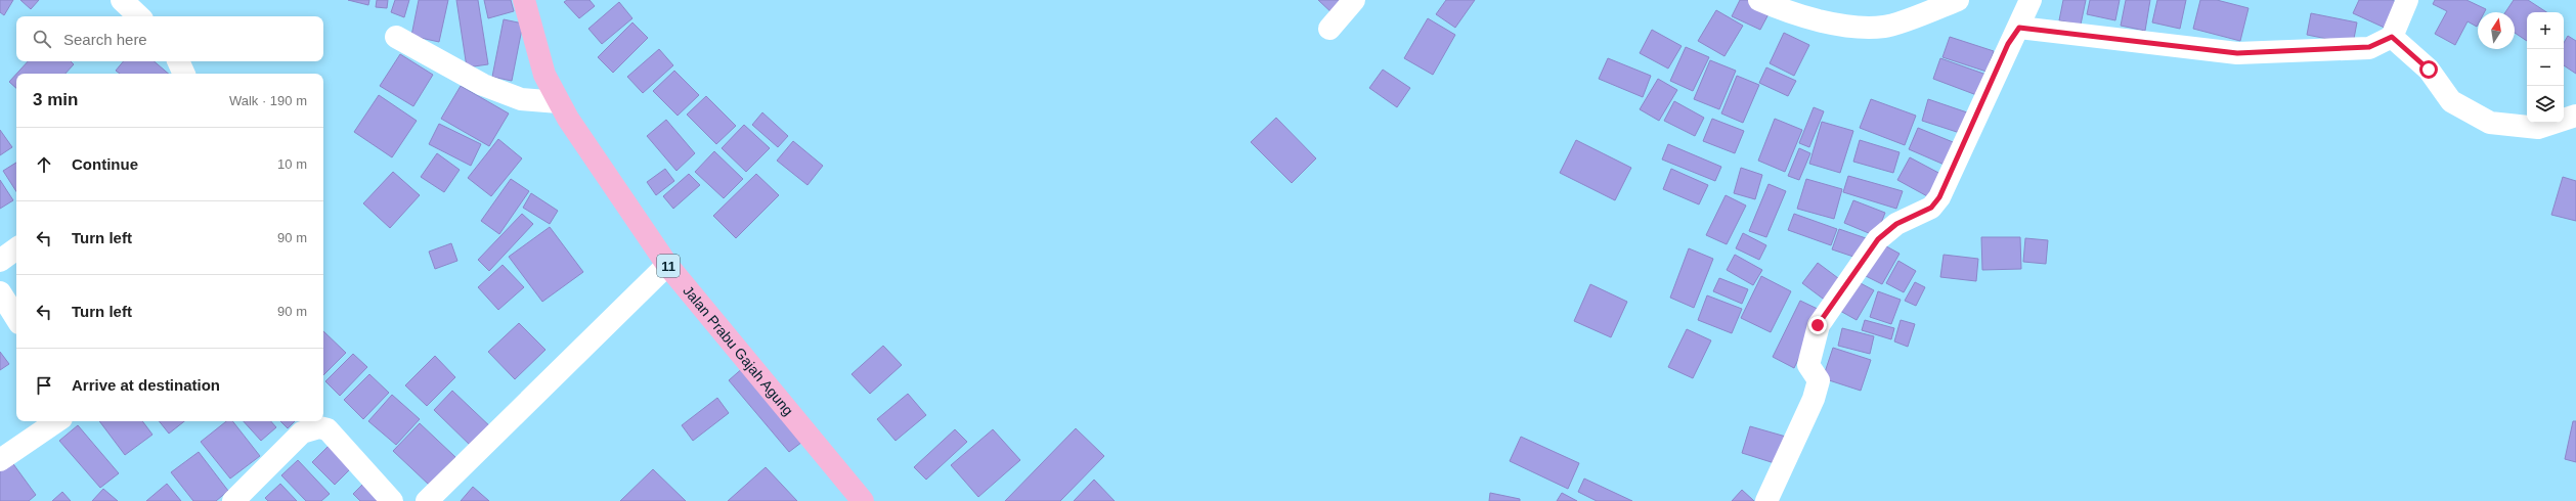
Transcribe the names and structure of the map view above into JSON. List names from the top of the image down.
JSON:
{
  "streets": {
    "highway": ["11", "Jalan Prabu Gajah Agung"]
  },
  "north": "top",
  "page": {
    "map_buttons": ["+", "−"],
    "search": "Search here",
    "heading": ["3 min", "Walk · 190 m"],
    "list": [
      ["Continue", "10 m"],
      ["Turn left", "90 m"],
      ["Turn left", "90 m"],
      "Arrive at destination"
    ]
  }
}
